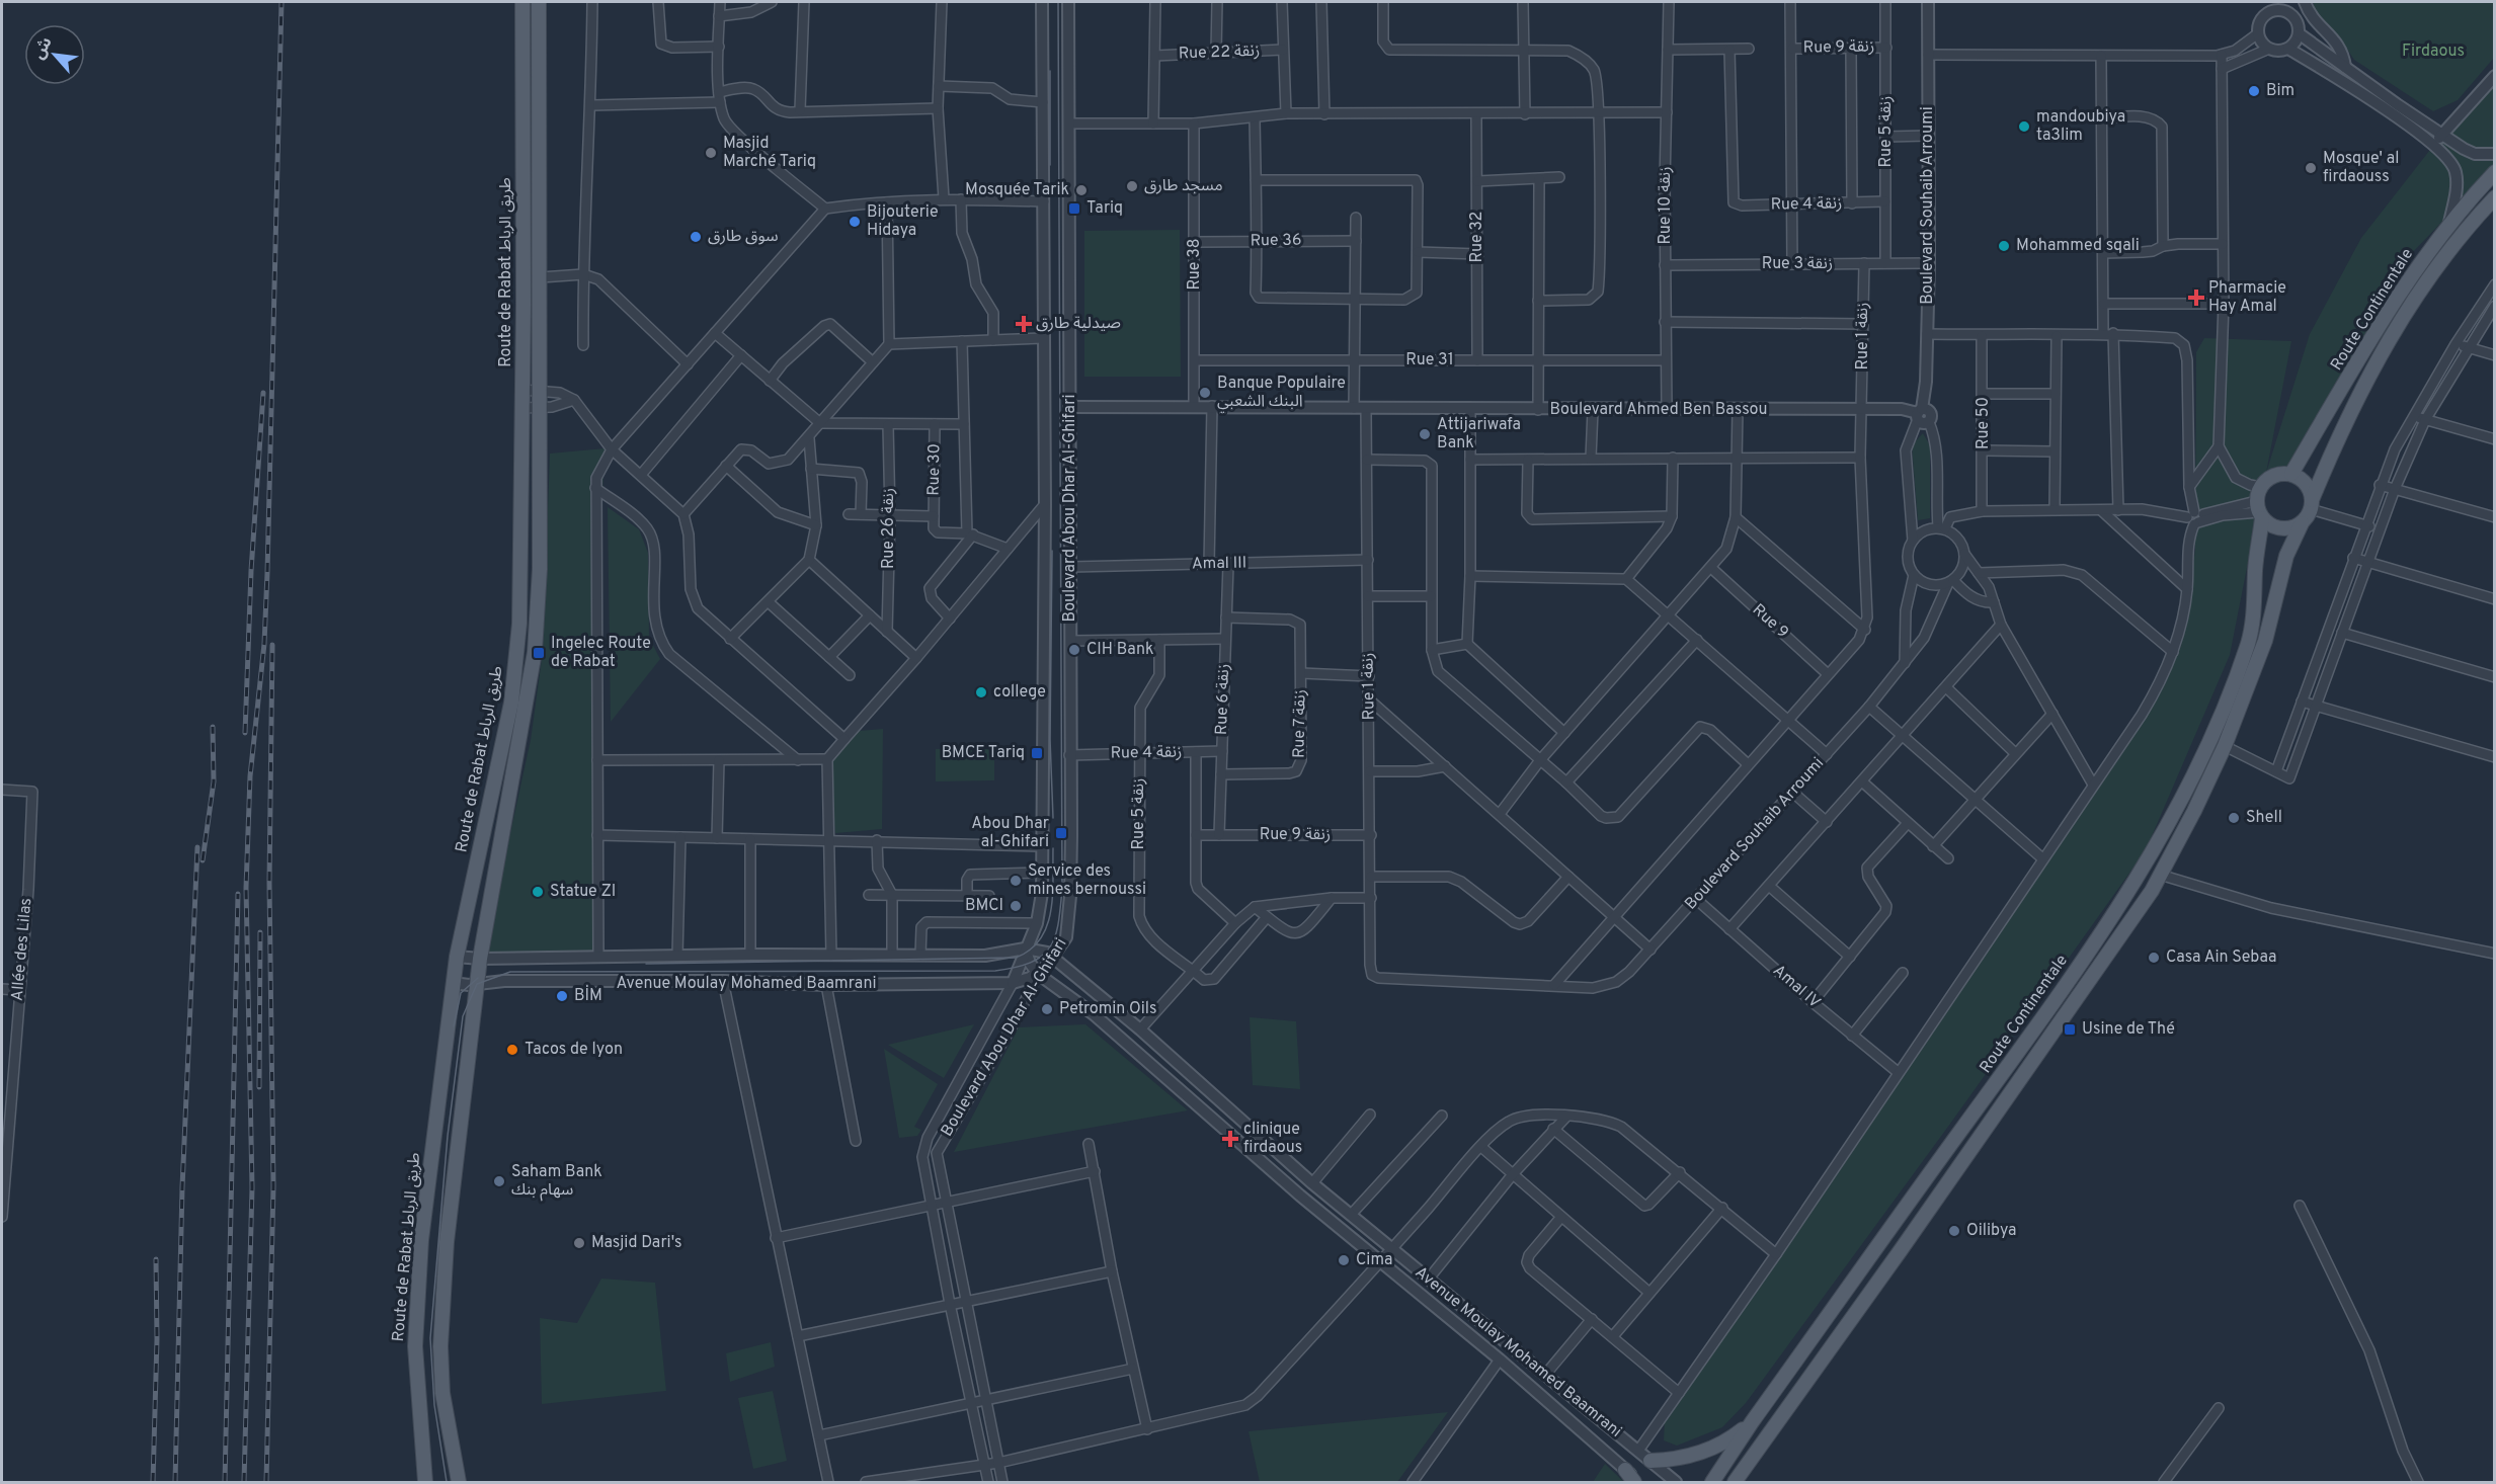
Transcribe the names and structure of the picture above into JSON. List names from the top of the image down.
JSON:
{
  "streets": {
    "main road": ["Route de Rabat طريق الرباط", "Route Continentale"],
    "street": [
      "Rue 9 زنقة",
      "Rue 22 زنقة",
      "Rue 5 زنقة",
      "Rue 4 زنقة",
      "Rue 10 زنقة",
      "Boulevard Souhaib Arroumi",
      "Rue 32",
      "Rue 36",
      "Rue 38",
      "Rue 3 زنقة",
      "Rue 1 زنقة",
      "Rue 31",
      "Boulevard Ahmed Ben Bassou",
      "Rue 50",
      "Rue 30",
      "Boulevard Abou Dhar Al-Ghifari",
      "Rue 26 زنقة",
      "Amal III",
      "Rue 9",
      "Rue 6 زنقة",
      "Rue 7 زنقة",
      "Allée des Lilas",
      "Avenue Moulay Mohamed Baamrani",
      "Amal IV"
    ]
  },
  "crossings": [
    ["Rue 9 زنقة", "Rue 5 زنقة"],
    ["Rue 9 زنقة", "Rue 1 زنقة"],
    ["Rue 9 زنقة", "Rue 6 زنقة"],
    ["Rue 5 زنقة", "Rue 4 زنقة"],
    ["Rue 5 زنقة", "Rue 3 زنقة"],
    ["Rue 4 زنقة", "Boulevard Abou Dhar Al-Ghifari"],
    ["Rue 4 زنقة", "Rue 6 زنقة"],
    ["Rue 10 زنقة", "Rue 3 زنقة"],
    ["Rue 10 زنقة", "Rue 31"],
    ["Rue 10 زنقة", "Boulevard Ahmed Ben Bassou"],
    ["Boulevard Souhaib Arroumi", "Rue 3 زنقة"],
    ["Boulevard Souhaib Arroumi", "Rue 1 زنقة"],
    ["Boulevard Souhaib Arroumi", "Boulevard Ahmed Ben Bassou"],
    ["Boulevard Souhaib Arroumi", "Amal IV"],
    ["Rue 32", "Rue 31"],
    ["Rue 36", "Rue 38"],
    ["Rue 38", "Rue 31"],
    ["Rue 38", "Boulevard Ahmed Ben Bassou"],
    ["Rue 3 زنقة", "Rue 1 زنقة"],
    ["Route de Rabat طريق الرباط", "Avenue Moulay Mohamed Baamrani"],
    ["Rue 1 زنقة", "Boulevard Ahmed Ben Bassou"],
    ["Rue 1 زنقة", "Amal III"],
    ["Rue 1 زنقة", "Rue 7 زنقة"],
    ["Boulevard Ahmed Ben Bassou", "Boulevard Abou Dhar Al-Ghifari"],
    ["Boulevard Abou Dhar Al-Ghifari", "Amal III"],
    ["Boulevard Abou Dhar Al-Ghifari", "Avenue Moulay Mohamed Baamrani"],
    ["Amal III", "Rue 6 زنقة"],
    ["Rue 6 زنقة", "Rue 7 زنقة"]
  ],
  "parks": ["Firdaous"],
  "places": {
    "other": [
      "Bim",
      "mandoubiya ta3lim",
      "Masjid Marché Tariq",
      "Mosque' al firdaouss",
      "مسجد طارق",
      "Mosquée Tarik",
      "Bijouterie Hidaya",
      "سوق طارق",
      "Mohammed sqali",
      "Banque Populaire البنك الشعبي",
      "Attijariwafa Bank",
      "CIH Bank",
      "college",
      "Shell",
      "Service des mines bernoussi",
      "Statue ZI",
      "BMCI",
      "Casa Ain Sebaa",
      "BİM",
      "Petromin Oils",
      "Tacos de lyon",
      "Saham Bank سهام بنك",
      "Oilibya",
      "Masjid Dari's",
      "Cima"
    ],
    "transit": [
      "Tariq",
      "Ingelec Route de Rabat",
      "BMCE Tariq",
      "Abou Dhar al-Ghifari",
      "Usine de Thé"
    ],
    "health": ["Pharmacie Hay Amal", "صيدلية طارق", "clinique firdaous"]
  },
  "north": "top left"
}
